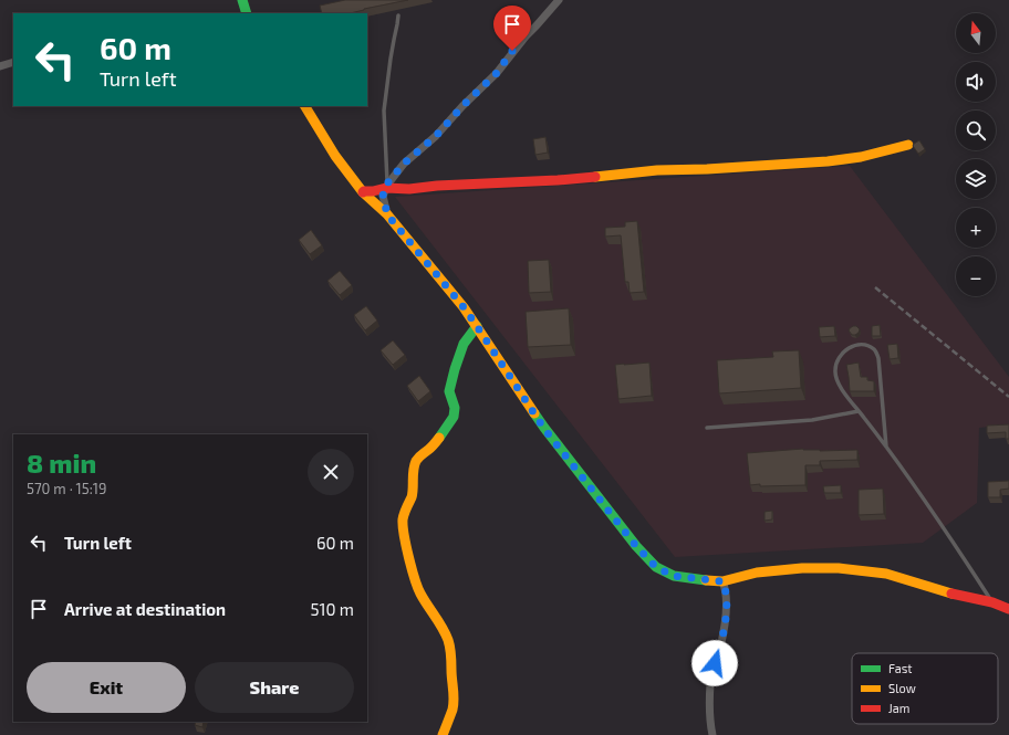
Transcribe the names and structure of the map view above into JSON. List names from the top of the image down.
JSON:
{
  "legend": ["Fast", "Slow", "Jam"],
  "north": "top",
  "page": {
    "map_buttons": ["+", "−"],
    "turn": ["60 m", "Turn left"],
    "heading": ["8 min", "570 m · 15:19"],
    "list": [
      {
        "name": "Turn left",
        "value": "60 m"
      },
      {
        "name": "Arrive at destination",
        "value": "510 m"
      }
    ],
    "buttons": ["Exit", "Share"]
  }
}
